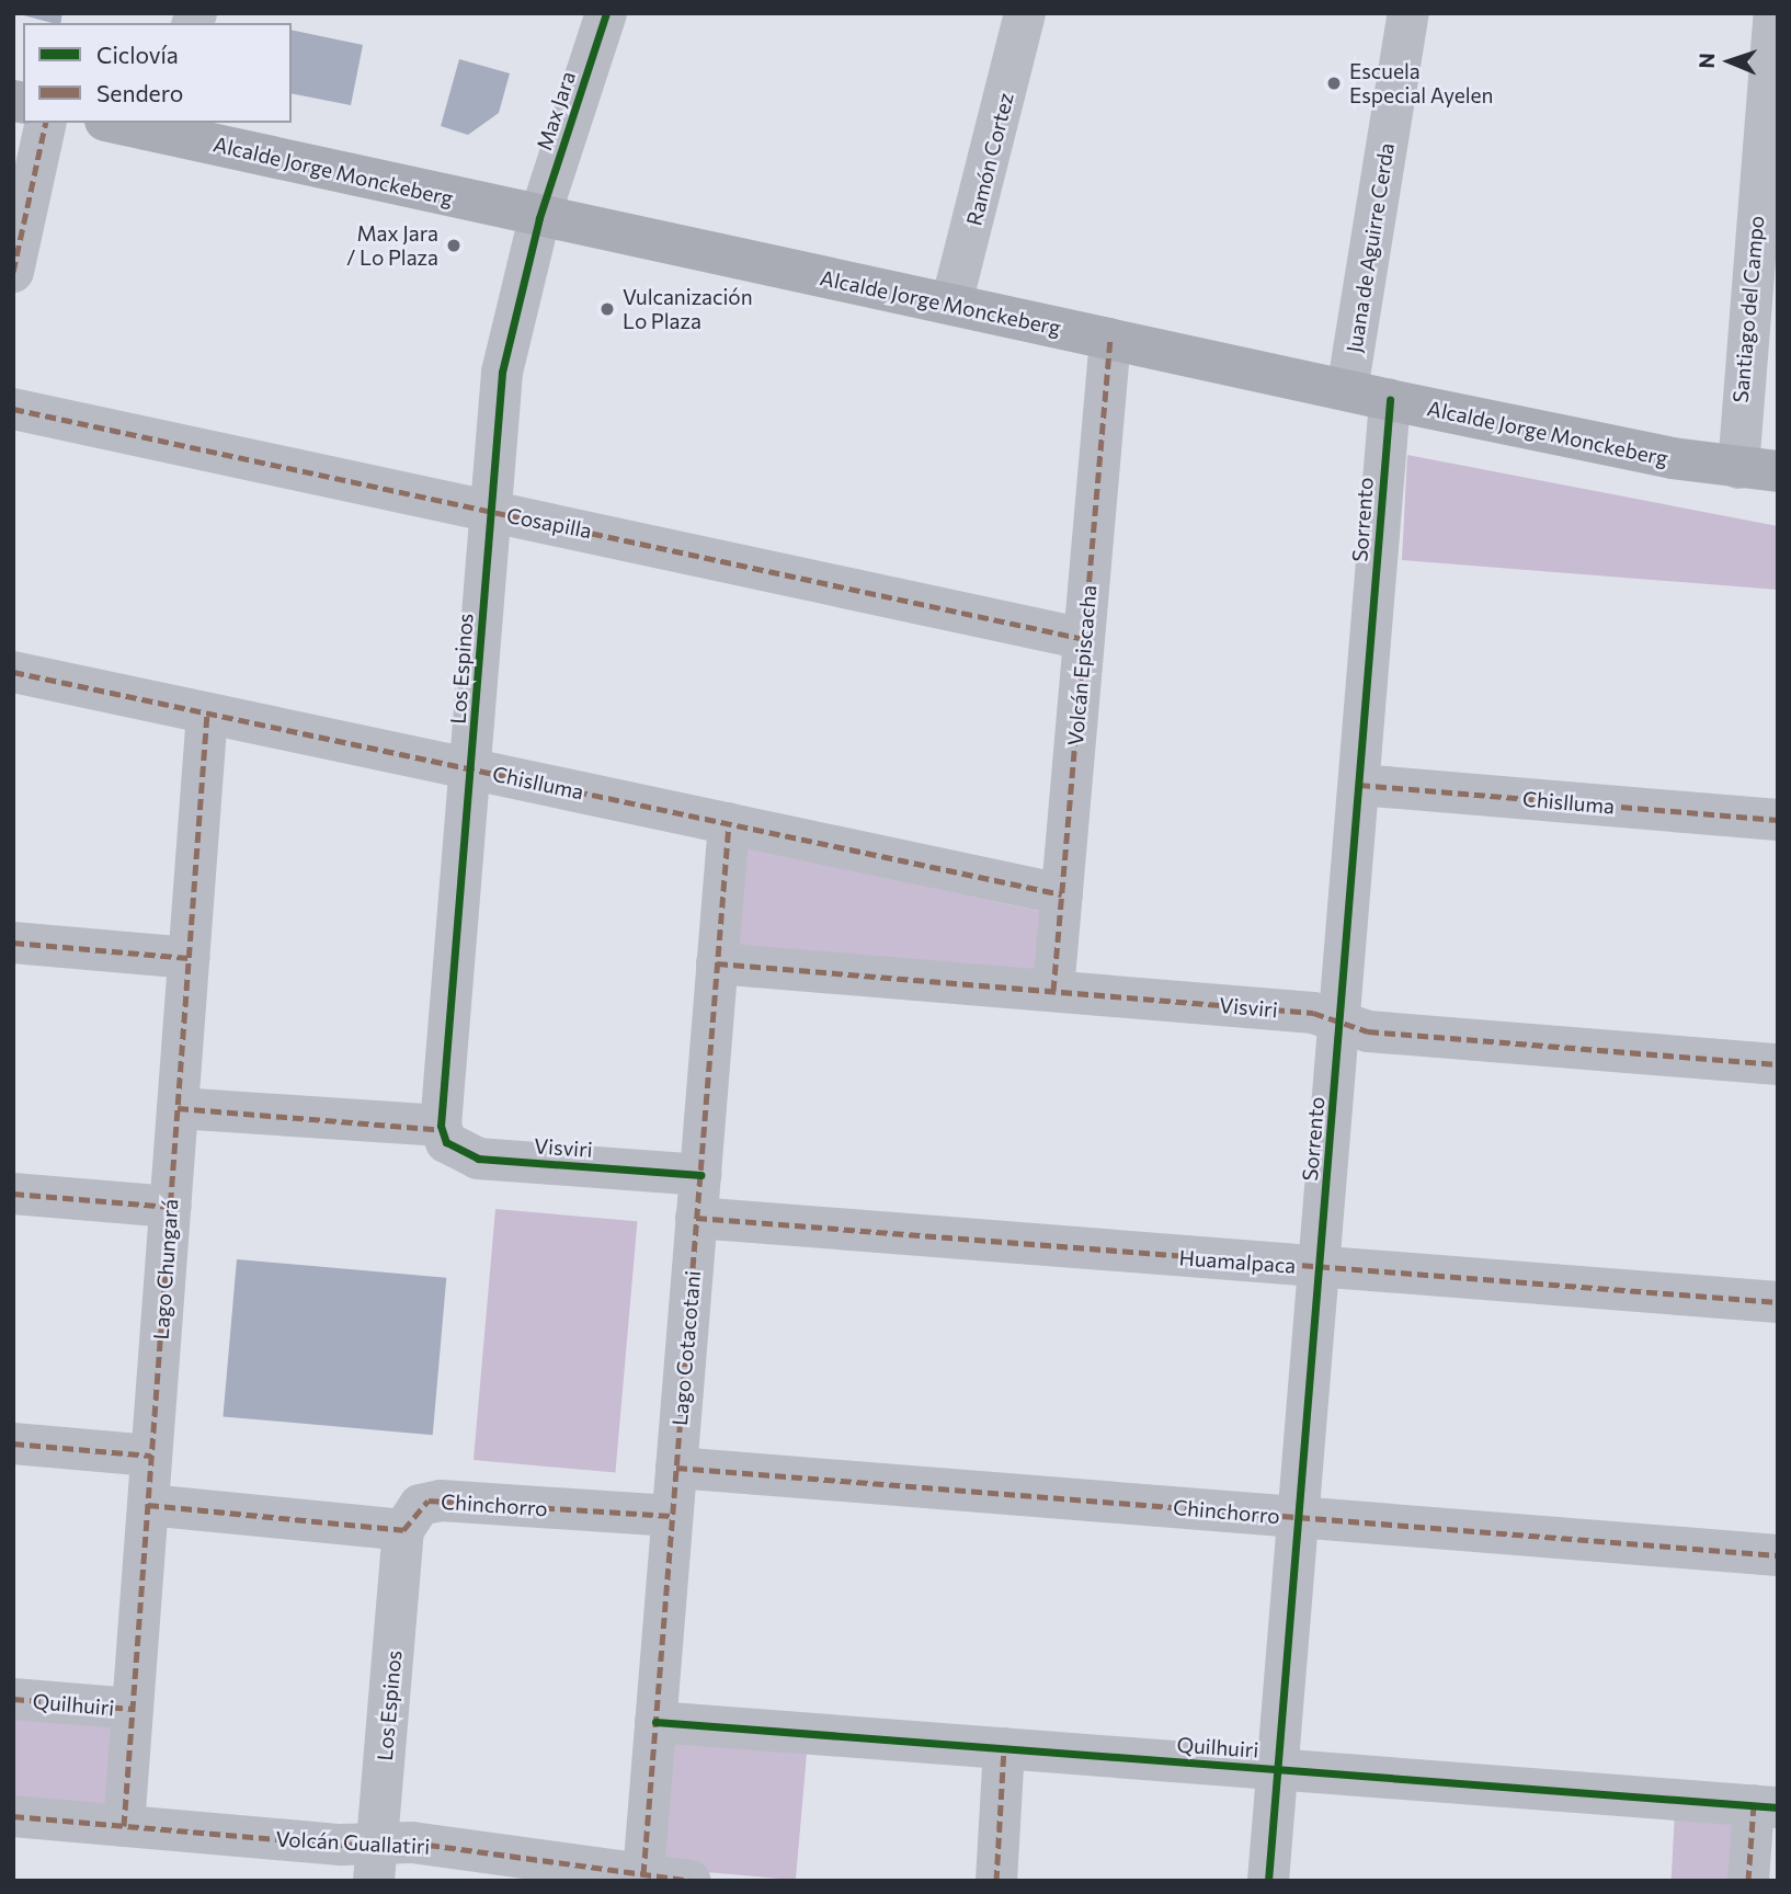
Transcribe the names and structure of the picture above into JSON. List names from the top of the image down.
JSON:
{
  "streets": {
    "main road": ["Alcalde Jorge Monckeberg"],
    "street": [
      "Max Jara",
      "Ramón Cortez",
      "Juana de Aguirre Cerda",
      "Santiago del Campo",
      "Sorrento",
      "Cosapilla",
      "Volcán Episcacha",
      "Los Espinos",
      "Chislluma",
      "Visviri",
      "Huamalpaca",
      "Lago Chungará",
      "Lago Cotacotani",
      "Chinchorro",
      "Quilhuiri",
      "Volcán Guallatiri"
    ]
  },
  "crossings": [
    ["Max Jara", "Alcalde Jorge Monckeberg"],
    ["Max Jara", "Los Espinos"],
    ["Ramón Cortez", "Alcalde Jorge Monckeberg"],
    ["Alcalde Jorge Monckeberg", "Juana de Aguirre Cerda"],
    ["Alcalde Jorge Monckeberg", "Santiago del Campo"],
    ["Alcalde Jorge Monckeberg", "Sorrento"],
    ["Alcalde Jorge Monckeberg", "Volcán Episcacha"],
    ["Alcalde Jorge Monckeberg", "Los Espinos"],
    ["Sorrento", "Chislluma"],
    ["Sorrento", "Visviri"],
    ["Sorrento", "Huamalpaca"],
    ["Sorrento", "Chinchorro"],
    ["Sorrento", "Quilhuiri"],
    ["Cosapilla", "Volcán Episcacha"],
    ["Cosapilla", "Los Espinos"],
    ["Volcán Episcacha", "Chislluma"],
    ["Volcán Episcacha", "Visviri"],
    ["Los Espinos", "Chislluma"],
    ["Los Espinos", "Visviri"],
    ["Los Espinos", "Chinchorro"],
    ["Los Espinos", "Volcán Guallatiri"],
    ["Chislluma", "Lago Chungará"],
    ["Chislluma", "Lago Cotacotani"],
    ["Visviri", "Lago Cotacotani"],
    ["Huamalpaca", "Lago Cotacotani"],
    ["Lago Chungará", "Quilhuiri"],
    ["Lago Chungará", "Volcán Guallatiri"],
    ["Lago Cotacotani", "Chinchorro"],
    ["Lago Cotacotani", "Quilhuiri"],
    ["Lago Cotacotani", "Volcán Guallatiri"]
  ],
  "places": ["Escuela Especial Ayelen", "Max Jara / Lo Plaza", "Vulcanización Lo Plaza"],
  "legend": ["Ciclovía", "Sendero"],
  "north": "left"
}
